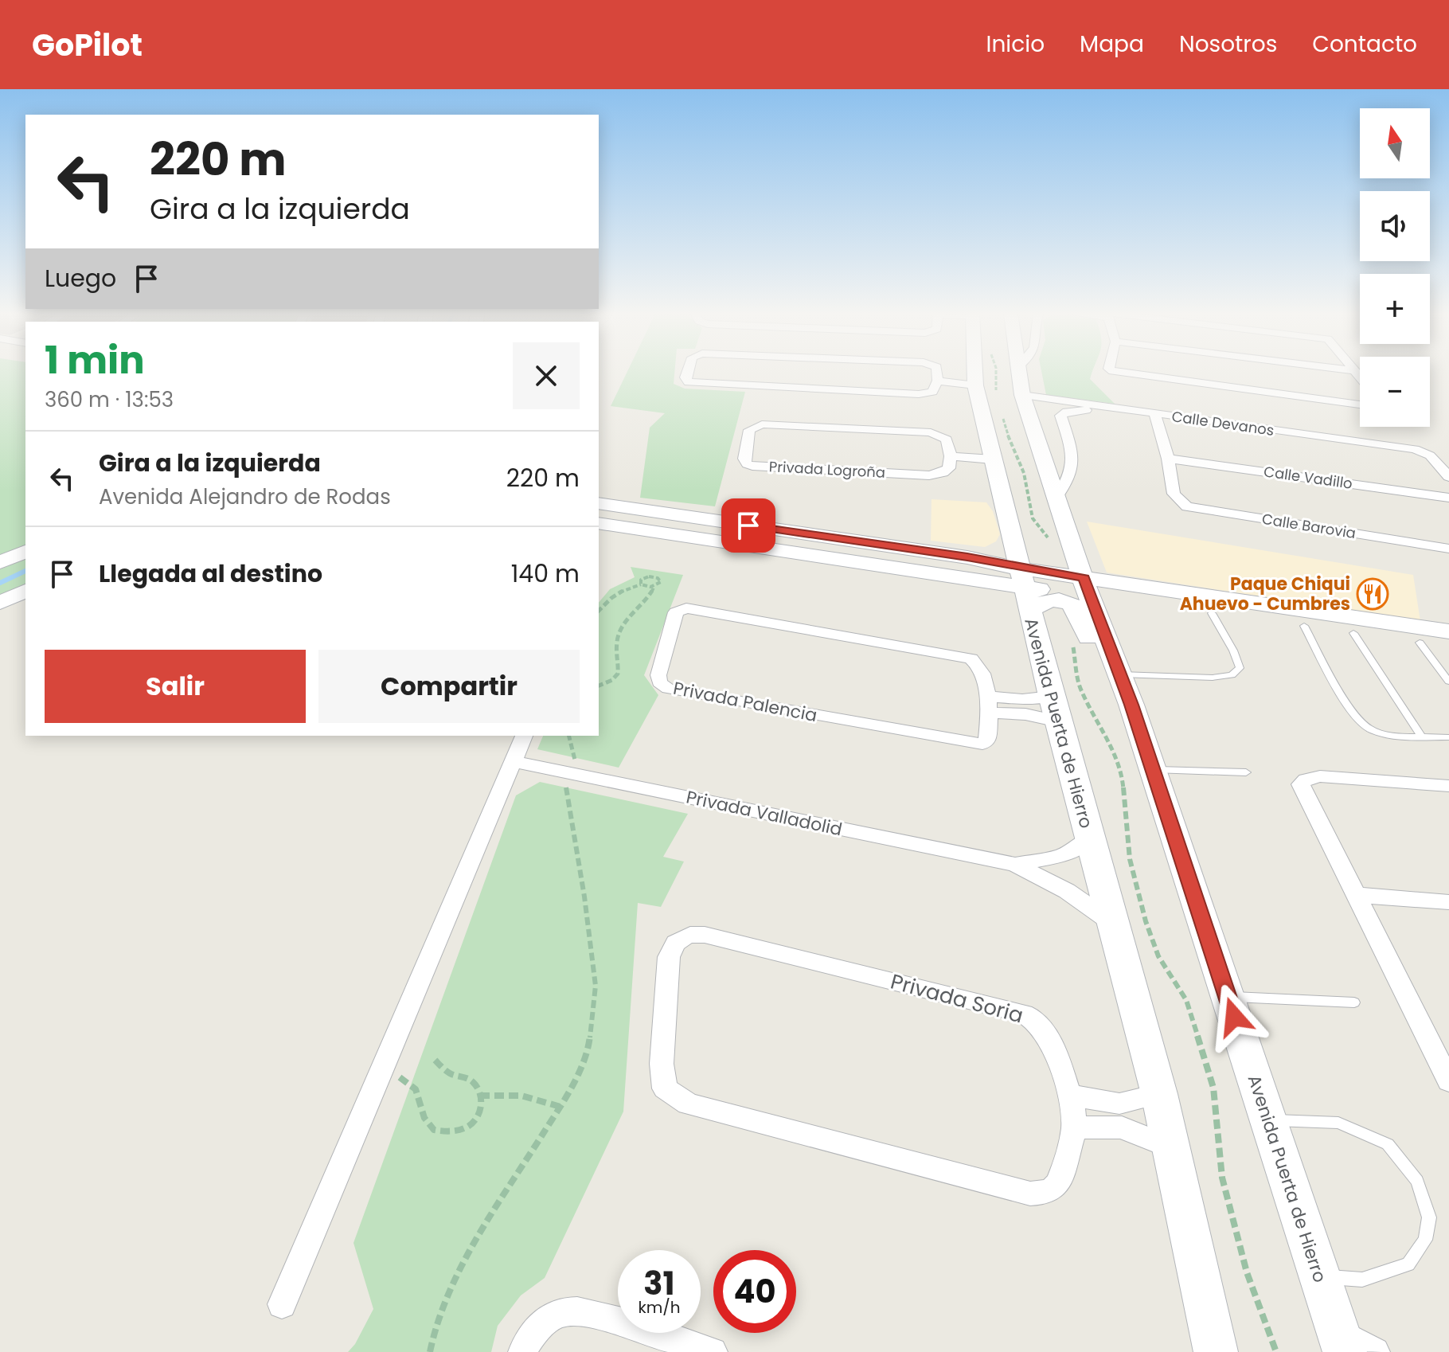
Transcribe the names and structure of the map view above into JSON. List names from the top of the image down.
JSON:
{
  "streets": {
    "street": [
      "Calle Devanos",
      "Privada Logroña",
      "Calle Vadillo",
      "Calle Barovia",
      "Privada Palencia",
      "Avenida Puerta de Hierro",
      "Privada Valladolid",
      "Privada Soria"
    ]
  },
  "crossings": [
    ["Calle Devanos", "Avenida Puerta de Hierro"],
    ["Calle Vadillo", "Calle Barovia"],
    ["Avenida Puerta de Hierro", "Privada Valladolid"]
  ],
  "places": {
    "restaurant": ["Paque Chiqui Ahuevo - Cumbres"]
  },
  "north": "top",
  "page": {
    "header": "GoPilot",
    "nav": [
      "Inicio",
      "Mapa",
      "Nosotros",
      "Contacto"
    ],
    "map_buttons": ["+", "−"],
    "turn": ["220 m", "Gira a la izquierda"],
    "then": "Luego",
    "heading": ["1 min", "360 m · 13:53"],
    "list": [
      {
        "name": "Gira a la izquierda",
        "note": "Avenida Alejandro de Rodas",
        "value": "220 m"
      },
      {
        "name": "Llegada al destino",
        "value": "140 m"
      }
    ],
    "buttons": ["Salir", "Compartir"],
    "speed": "31 km/h",
    "limit": "40"
  }
}
